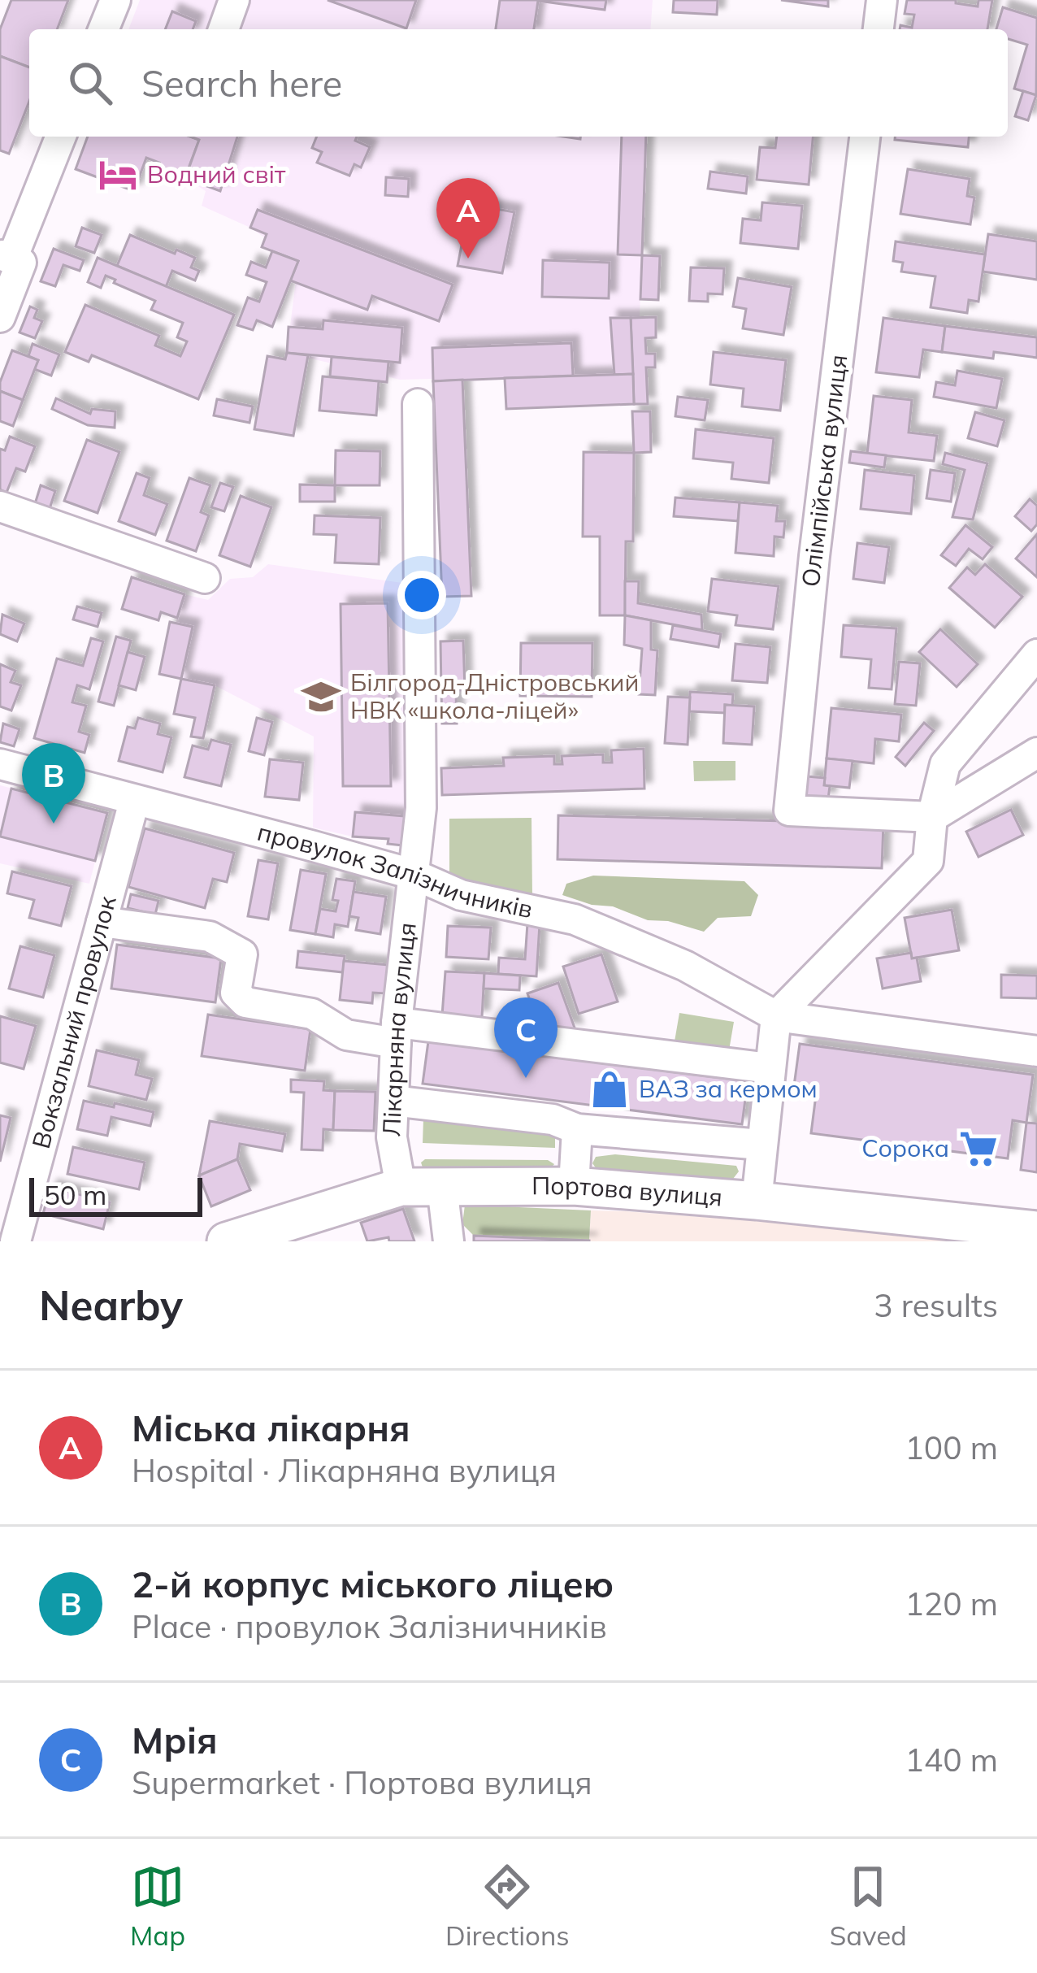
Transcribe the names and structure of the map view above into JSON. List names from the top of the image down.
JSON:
{
  "streets": {
    "main road": ["Портова вулиця"],
    "street": [
      "Олімпійська вулиця",
      "провулок Залізничників",
      "Вокзальний провулок",
      "Лікарняна вулиця"
    ]
  },
  "crossings": [
    ["провулок Залізничників", "Вокзальний провулок"],
    ["провулок Залізничників", "Лікарняна вулиця"],
    ["Лікарняна вулиця", "Портова вулиця"]
  ],
  "places": {
    "hotel": ["Водний світ"],
    "school or university": ["Білгород-Дністровський НВК «школа-ліцей»"],
    "shop": ["ВАЗ за кермом"],
    "supermarket": ["Сорока"]
  },
  "scale_bar": "50 m",
  "page": {
    "search": "Search here",
    "pins": ["A", "B", "C"],
    "scale": "50 m",
    "heading": ["Nearby", "3 results"],
    "list": [
      {
        "mark": "A",
        "name": "Міська лікарня",
        "note": "Hospital · Лікарняна вулиця",
        "value": "100 m"
      },
      {
        "mark": "B",
        "name": "2-й корпус міського ліцею",
        "note": "Place · провулок Залізничників",
        "value": "120 m"
      },
      {
        "mark": "C",
        "name": "Мрія",
        "note": "Supermarket · Портова вулиця",
        "value": "140 m"
      }
    ],
    "nav": ["Map", "Directions", "Saved"]
  }
}
